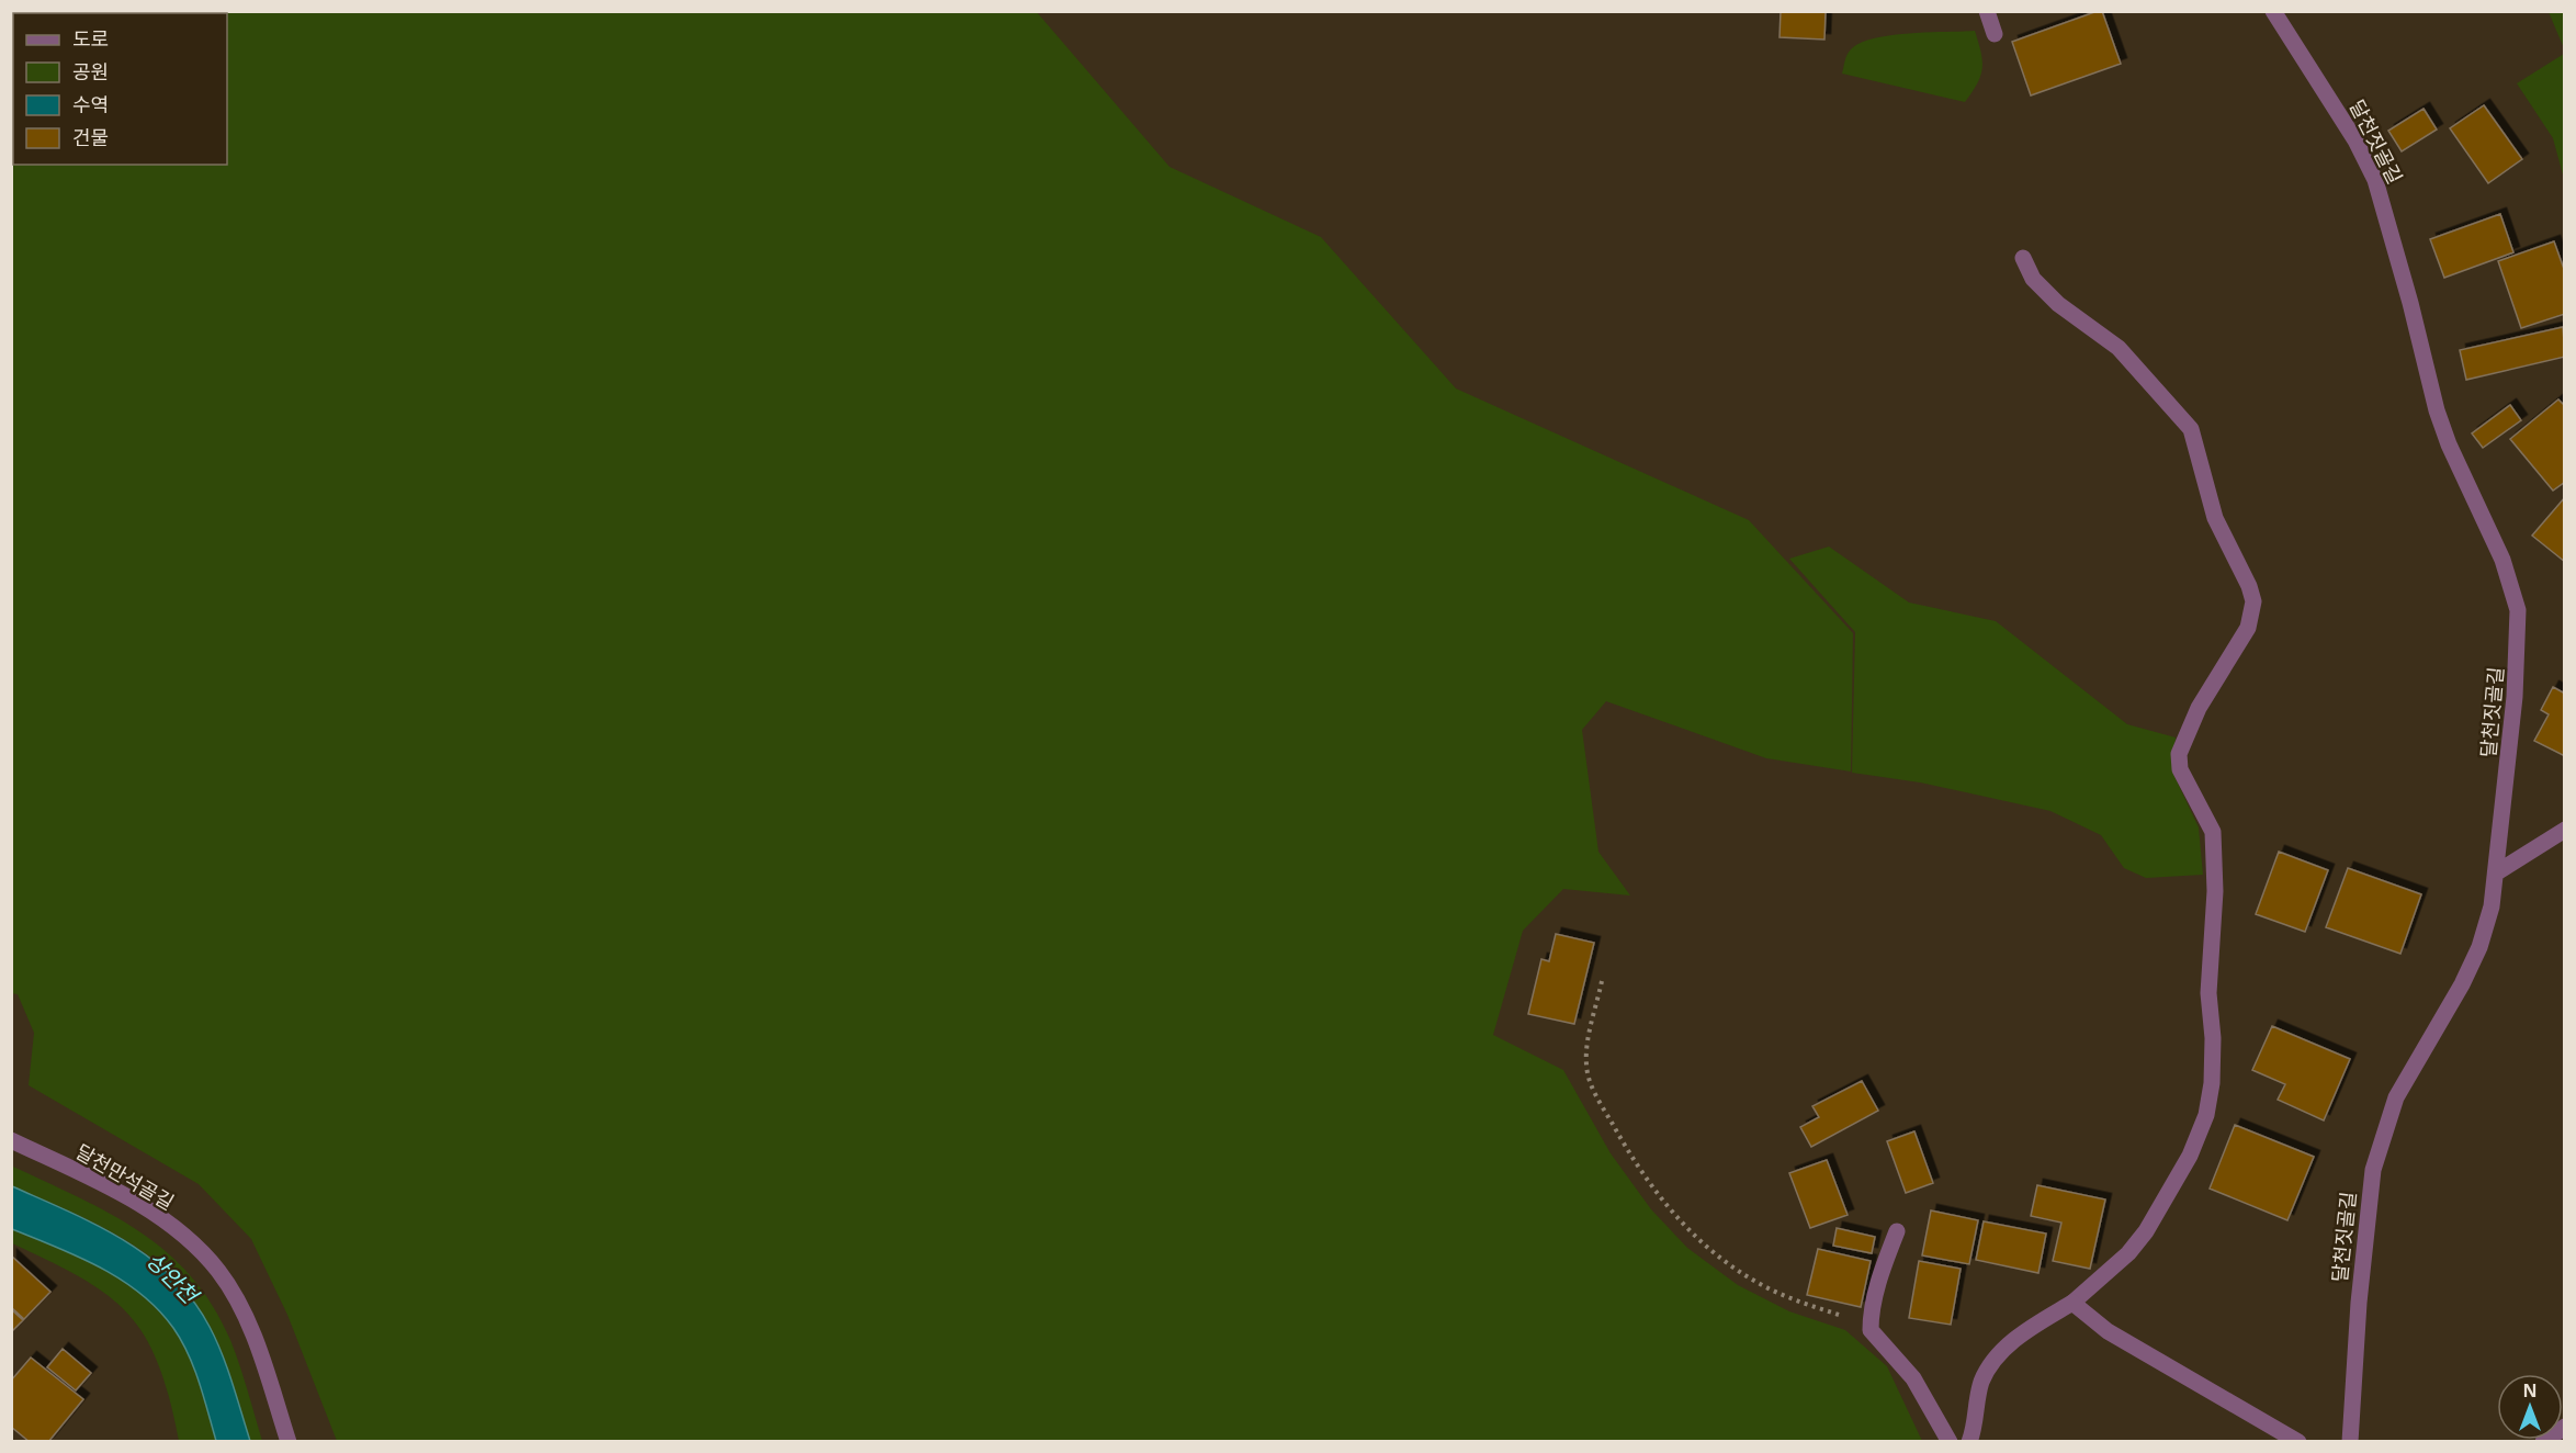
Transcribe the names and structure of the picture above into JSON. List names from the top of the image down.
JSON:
{
  "streets": {
    "street": ["달천짓골길", "달천만석골길"]
  },
  "water": ["상안천"],
  "legend": [
    "도로",
    "공원",
    "수역",
    "건물"
  ],
  "north": "top"
}
